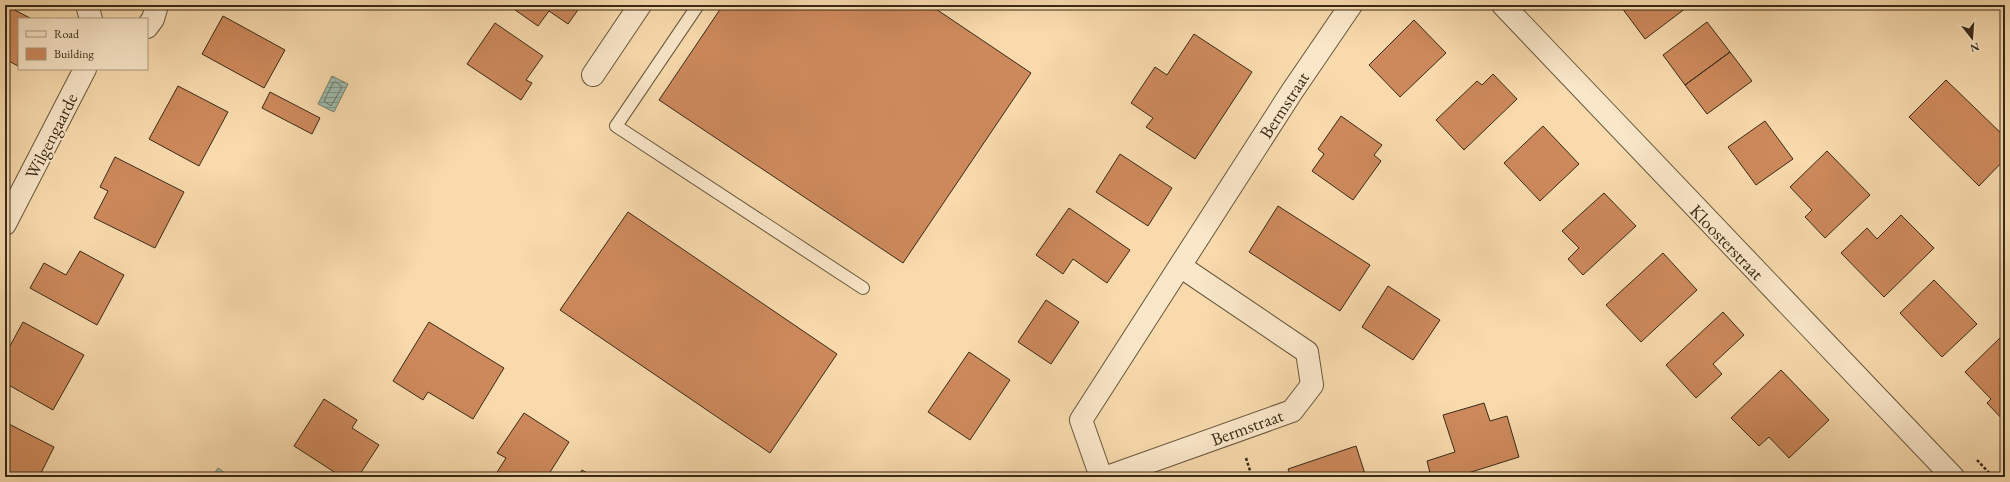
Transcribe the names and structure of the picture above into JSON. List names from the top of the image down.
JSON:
{
  "streets": {
    "street": ["Bermstraat", "Wilgengaarde", "Kloosterstraat"]
  },
  "legend": ["Road", "Building"],
  "north": "bottom"
}
